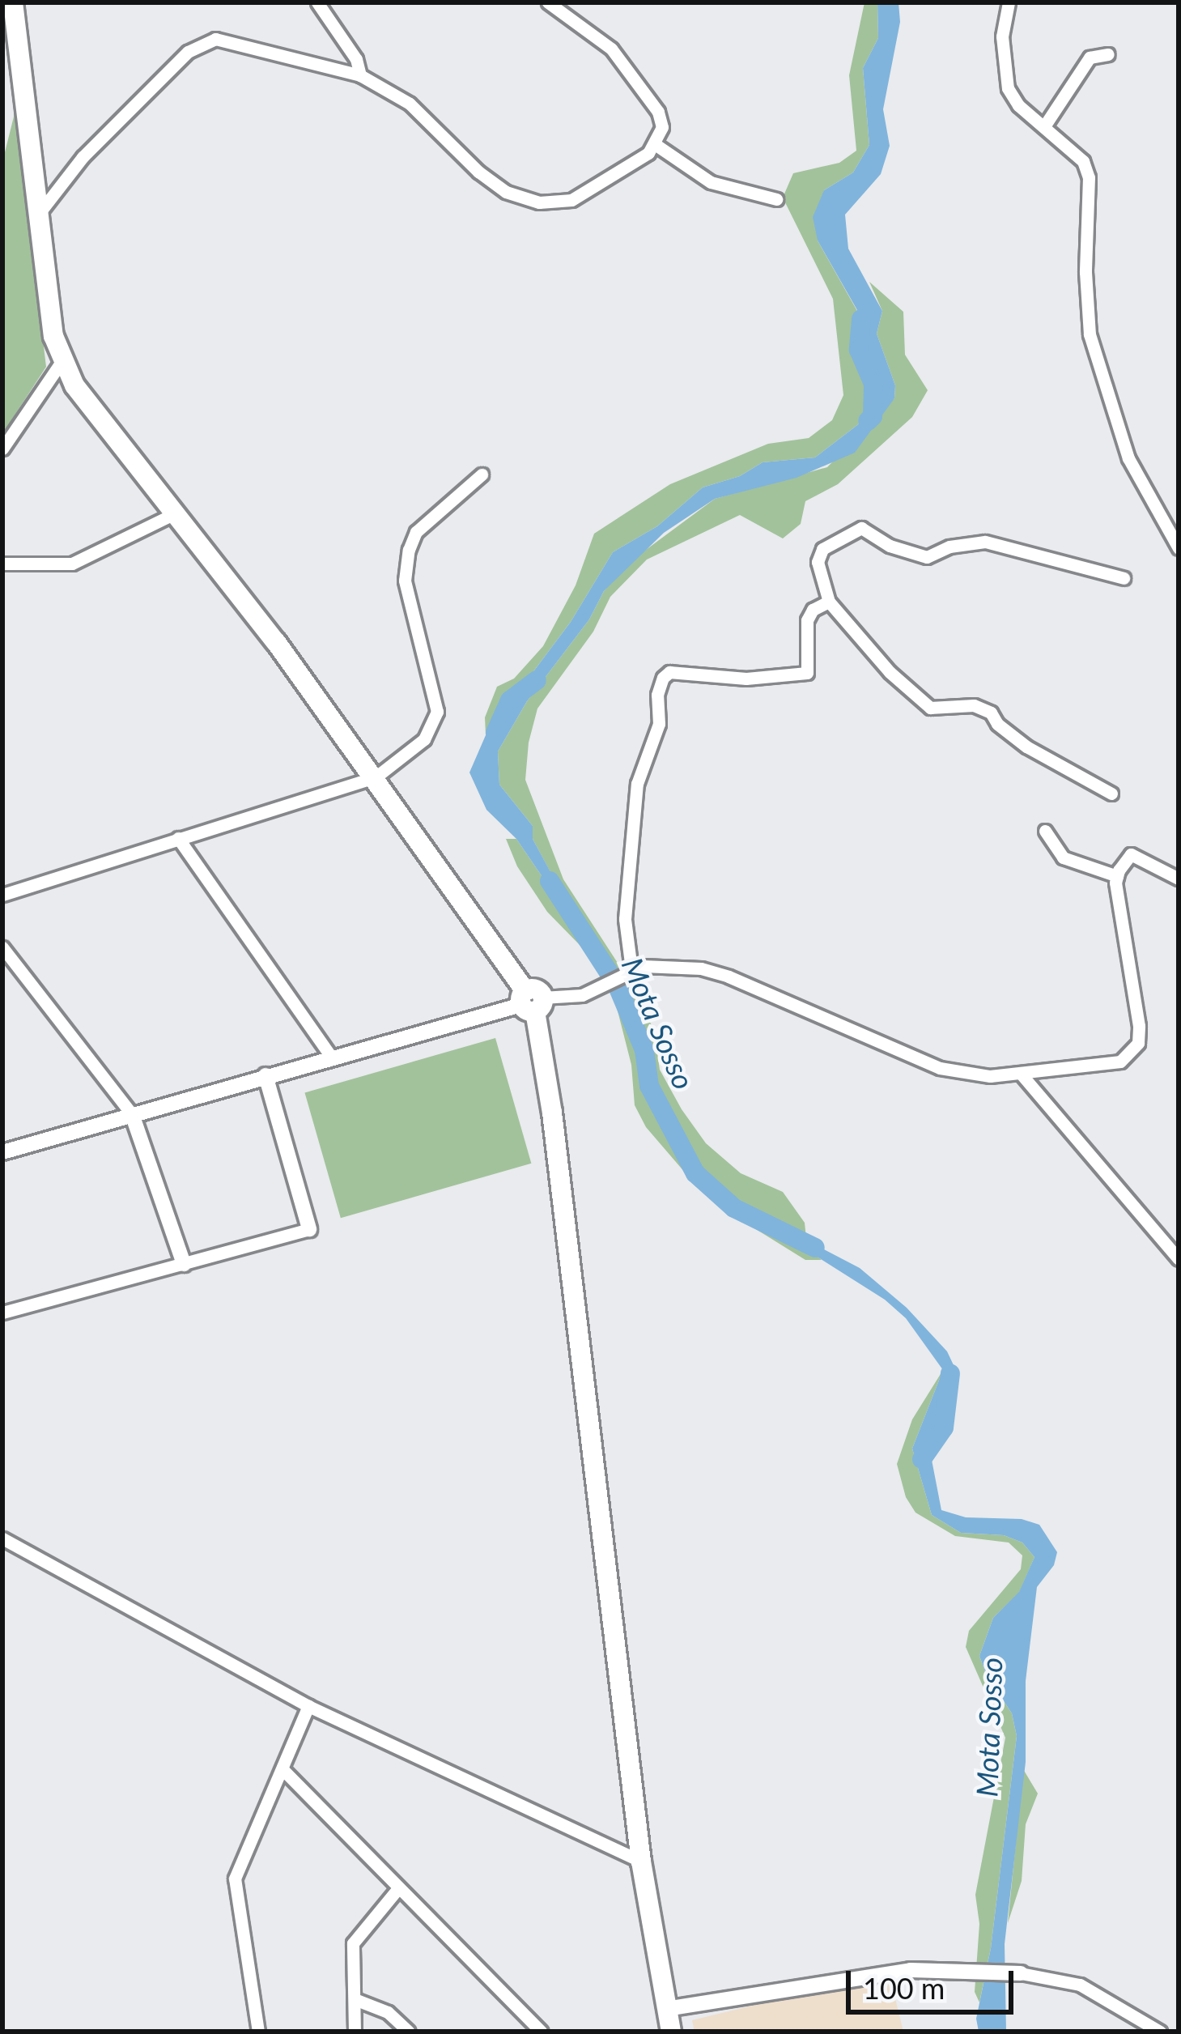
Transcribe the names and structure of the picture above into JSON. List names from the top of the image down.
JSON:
{
  "water": ["Mota Sosso"],
  "scale_bar": "100 m"
}
